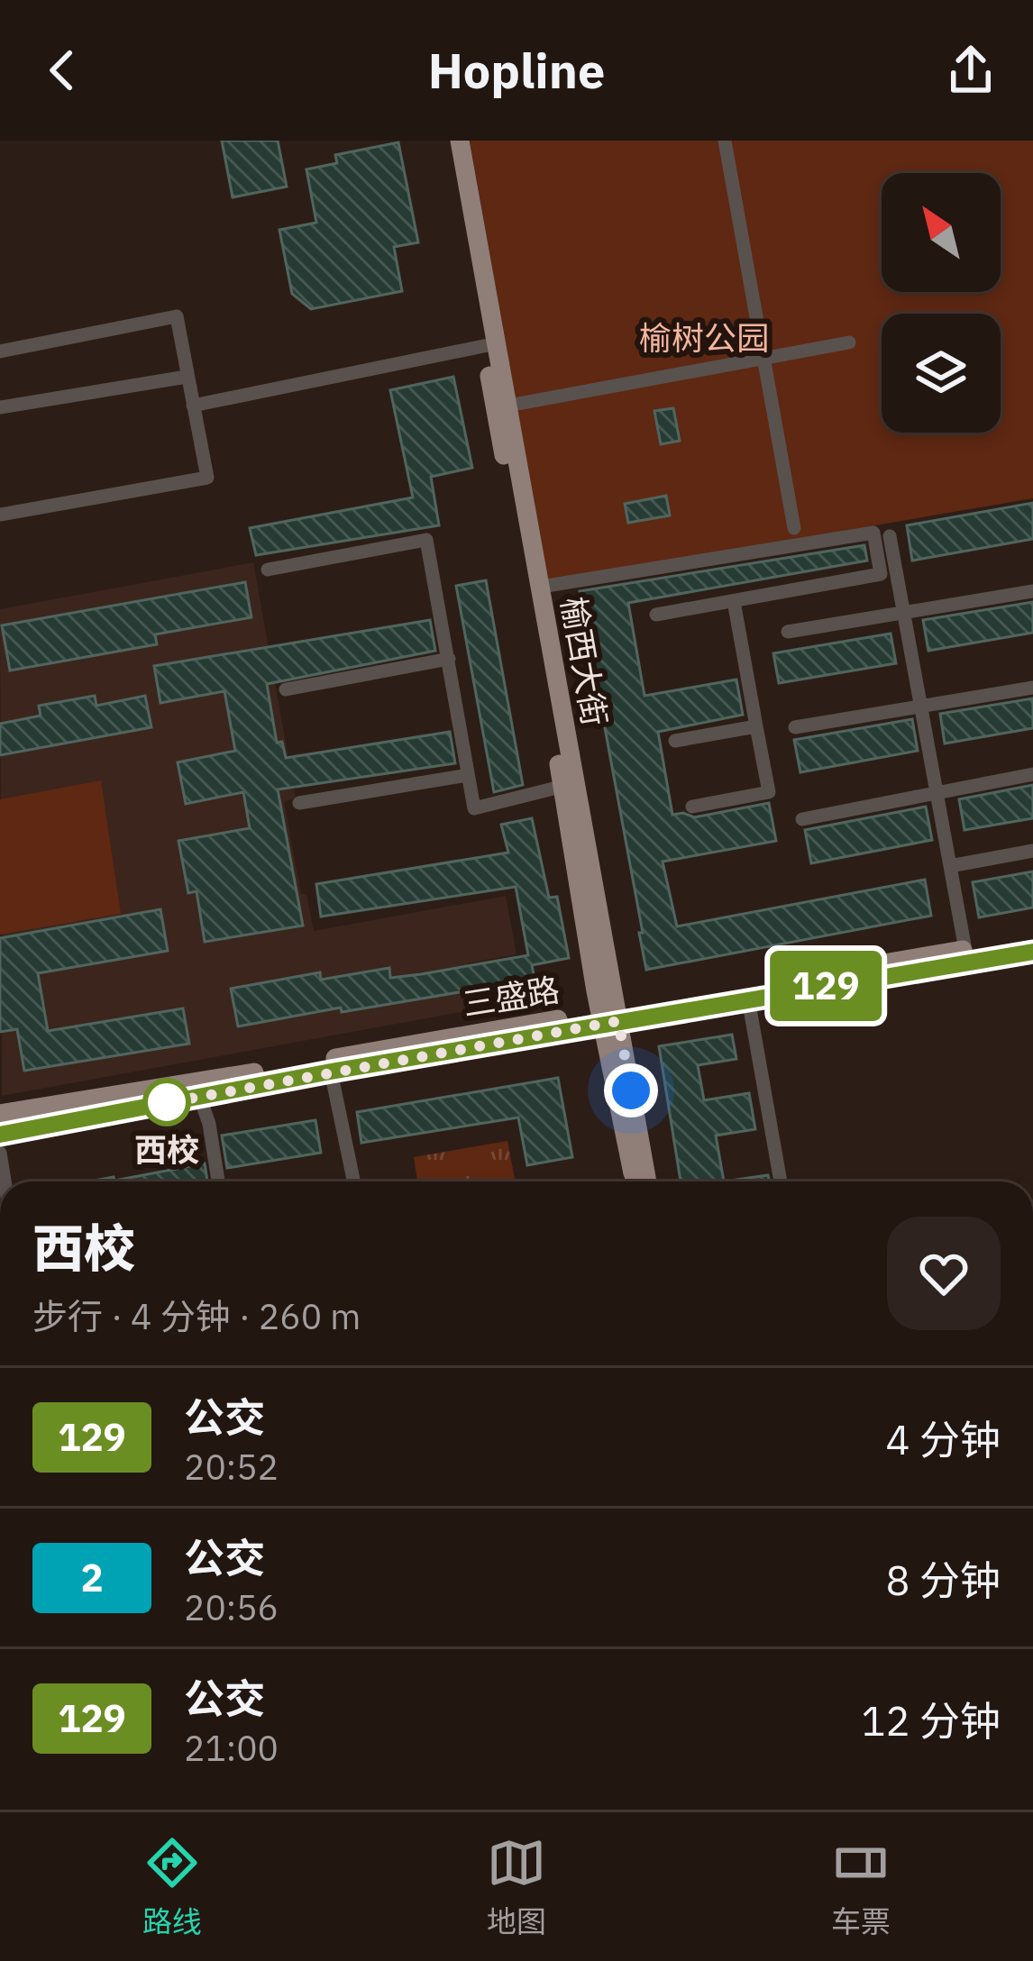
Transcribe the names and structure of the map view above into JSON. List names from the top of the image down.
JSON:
{
  "streets": {
    "main road": ["榆西大街", "三盛路"]
  },
  "crossings": [
    ["榆西大街", "三盛路"]
  ],
  "parks": ["榆树公园"],
  "places": ["西校"],
  "lines": ["bus line 129"],
  "north": "top left",
  "page": {
    "header": "Hopline",
    "on_map": "129",
    "heading": ["西校", "步行 · 4 分钟 · 260 m"],
    "list": [
      {
        "mark": "129",
        "name": "公交",
        "note": "20:52",
        "value": "4 分钟"
      },
      {
        "mark": "2",
        "name": "公交",
        "note": "20:56",
        "value": "8 分钟"
      },
      {
        "mark": "129",
        "name": "公交",
        "note": "21:00",
        "value": "12 分钟"
      }
    ],
    "tabs": ["路线", "地图", "车票"]
  }
}
